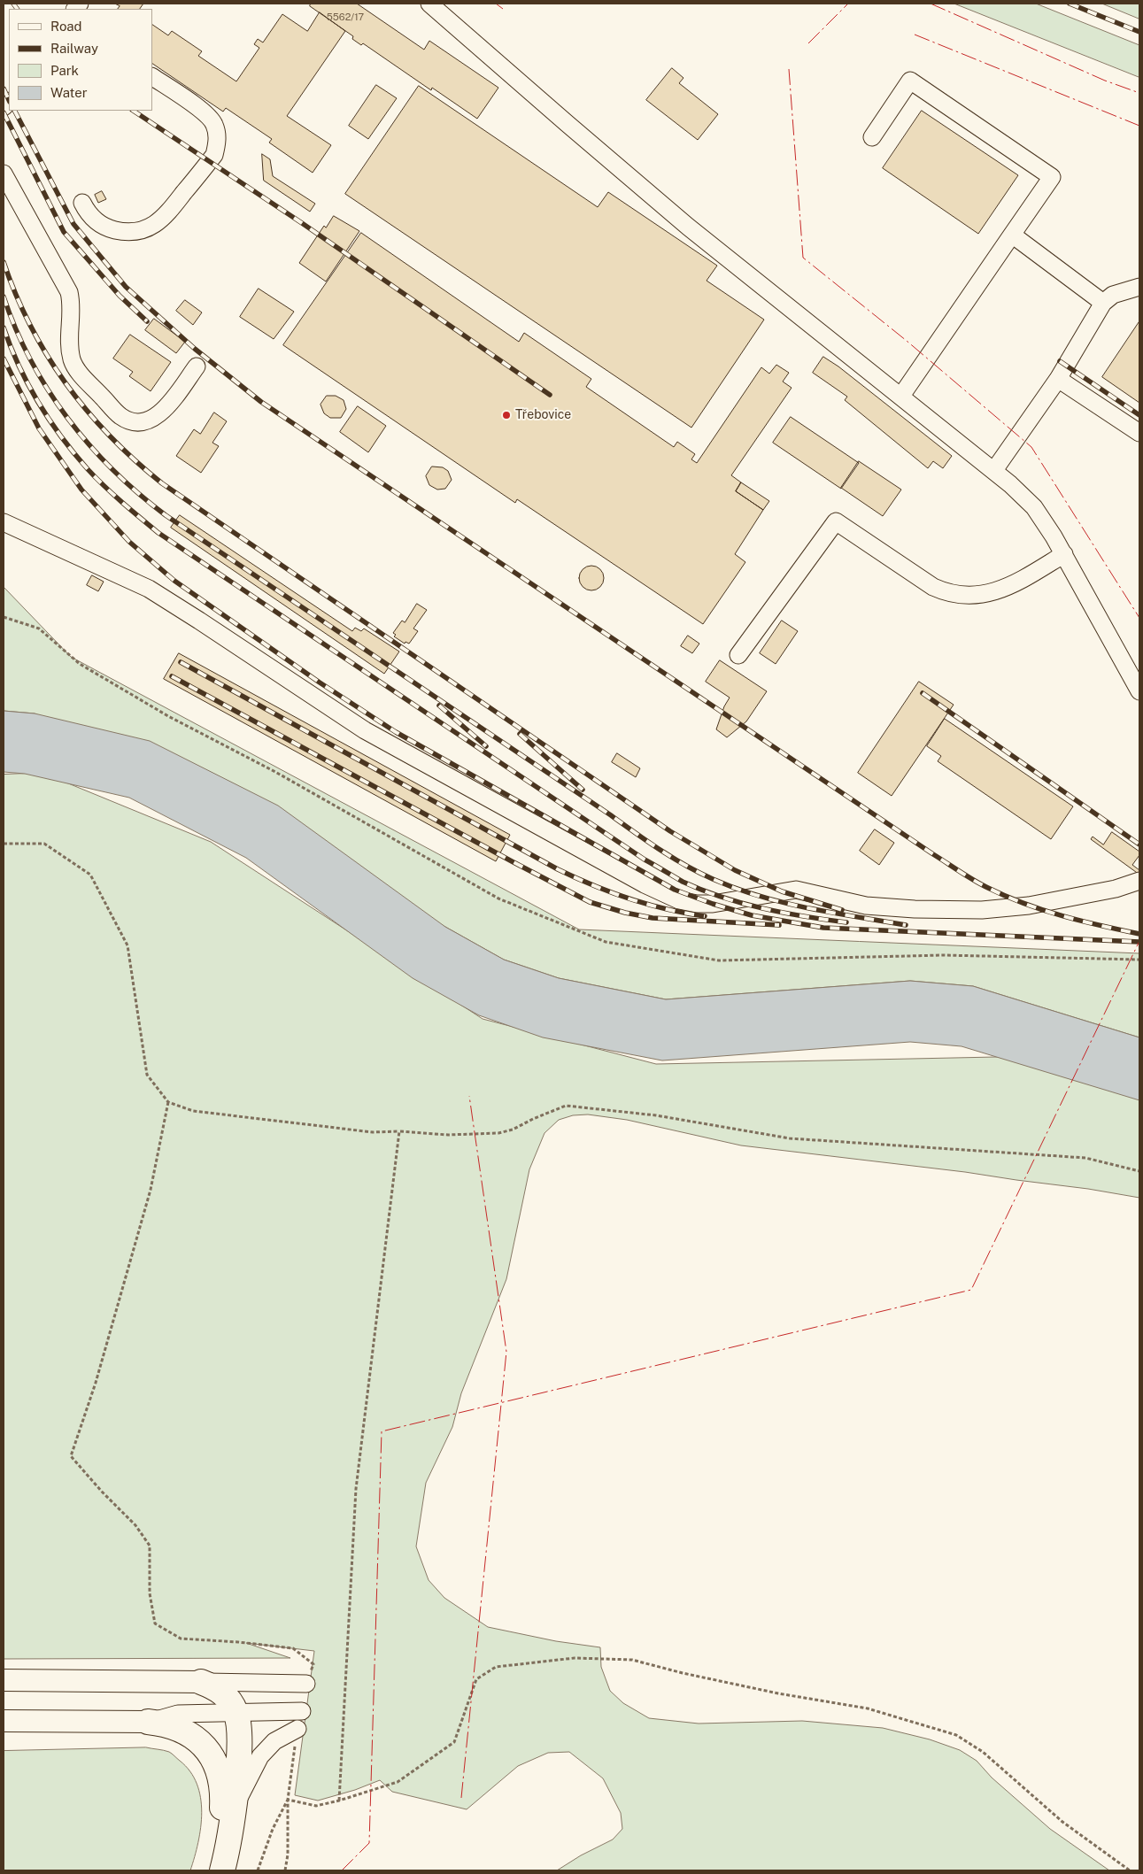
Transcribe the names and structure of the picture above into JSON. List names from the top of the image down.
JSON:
{
  "places": ["Třebovice"],
  "house_numbers": ["5562/17"],
  "legend": [
    "Road",
    "Railway",
    "Park",
    "Water"
  ]
}
